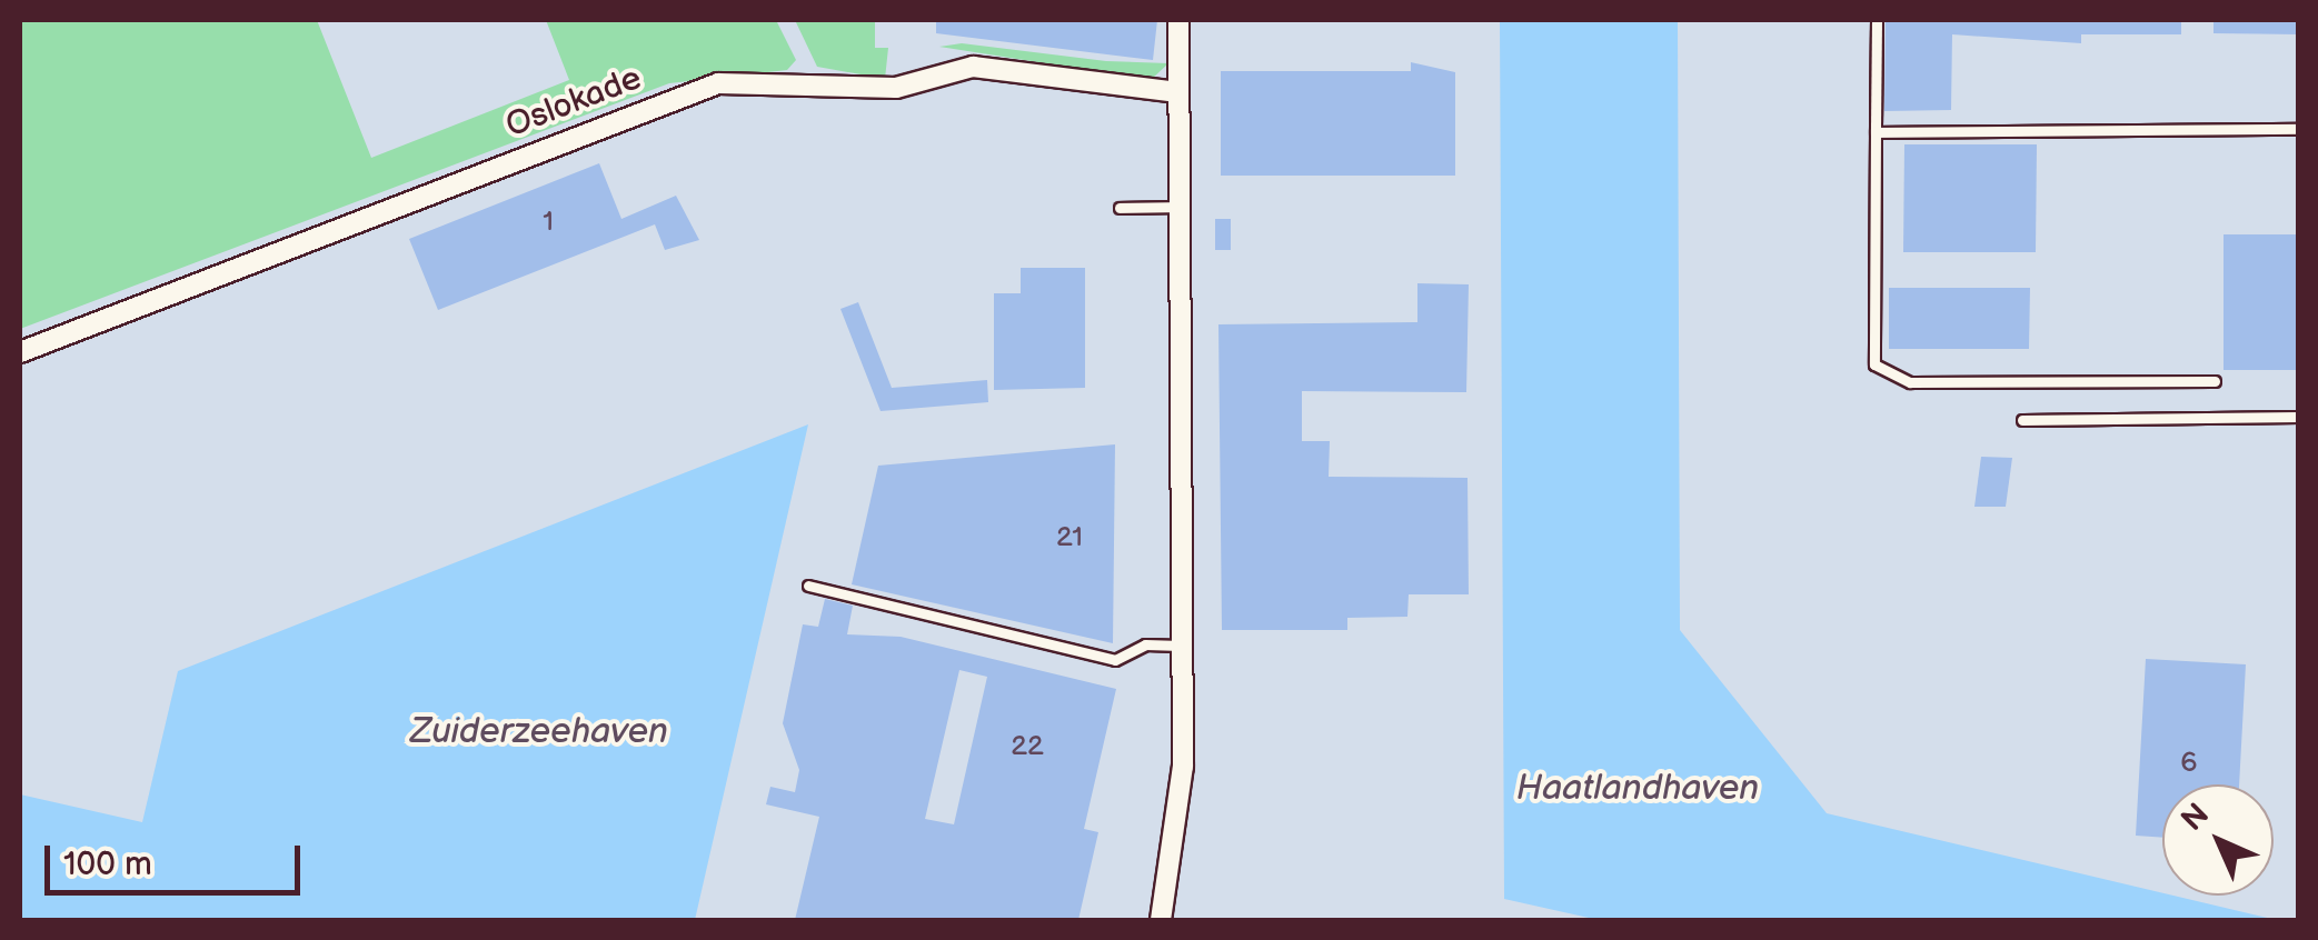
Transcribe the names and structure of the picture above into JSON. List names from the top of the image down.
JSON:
{
  "streets": {
    "street": ["Oslokade"]
  },
  "water": ["Zuiderzeehaven", "Haatlandhaven"],
  "house_numbers": [
    "1",
    "21",
    "22",
    "6"
  ],
  "scale_bar": "100 m",
  "north": "top left"
}
